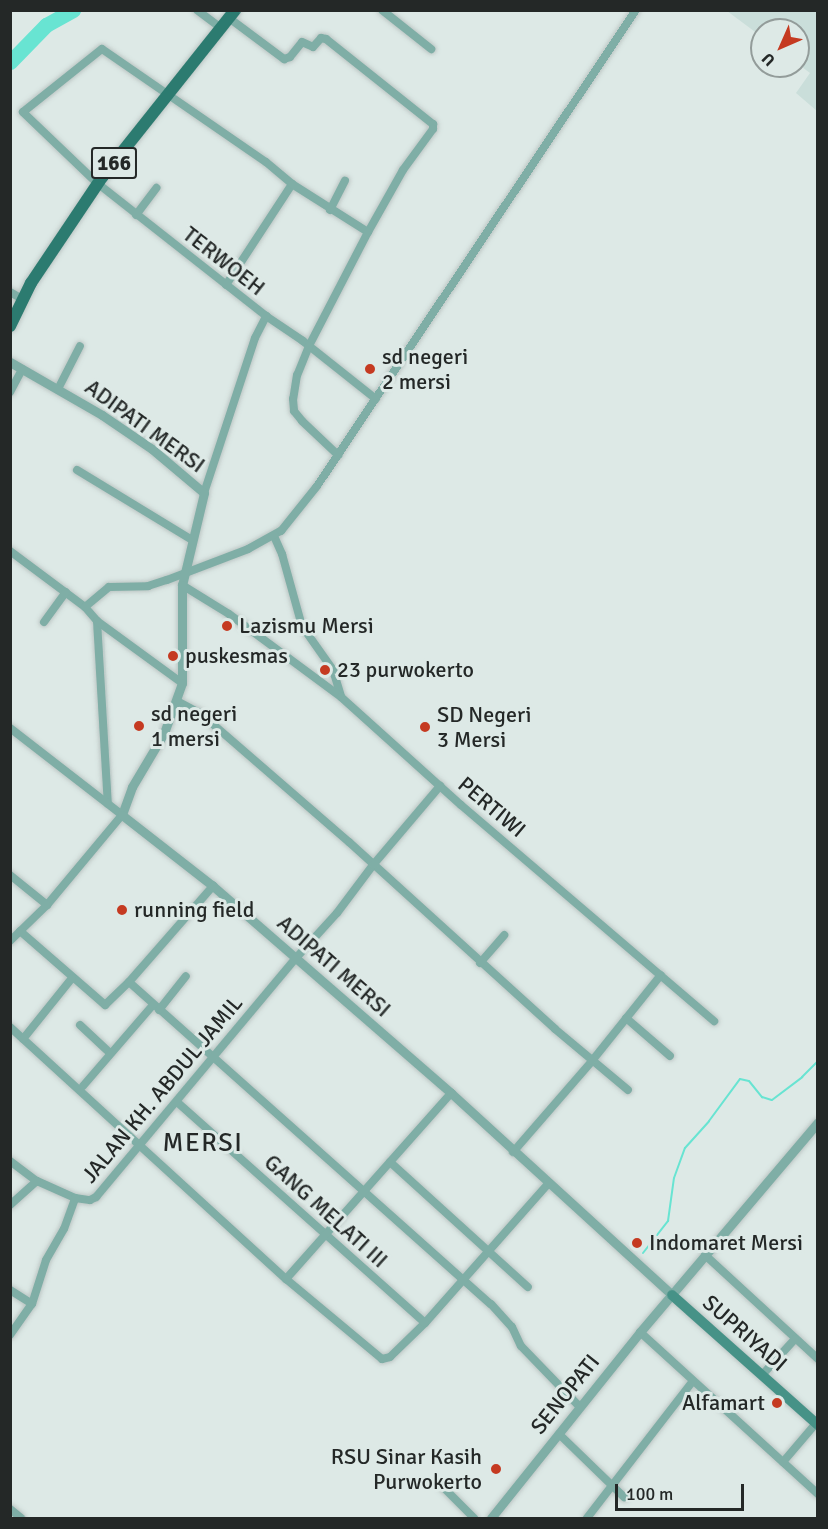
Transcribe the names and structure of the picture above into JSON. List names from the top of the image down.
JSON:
{
  "streets": {
    "main road": ["166", "SUPRIYADI"],
    "street": [
      "TERWOEH",
      "ADIPATI MERSI",
      "PERTIWI",
      "JALAN KH. ABDUL JAMIL",
      "GANG MELATI III",
      "SENOPATI"
    ]
  },
  "crossings": [
    ["166", "TERWOEH"],
    ["TERWOEH", "ADIPATI MERSI"],
    ["ADIPATI MERSI", "PERTIWI"],
    ["ADIPATI MERSI", "JALAN KH. ABDUL JAMIL"],
    ["ADIPATI MERSI", "SUPRIYADI"],
    ["ADIPATI MERSI", "SENOPATI"],
    ["PERTIWI", "JALAN KH. ABDUL JAMIL"],
    ["JALAN KH. ABDUL JAMIL", "GANG MELATI III"],
    ["SUPRIYADI", "SENOPATI"]
  ],
  "districts": ["MERSI"],
  "places": [
    "sd negeri 2 mersi",
    "Lazismu Mersi",
    "puskesmas",
    "23 purwokerto",
    "sd negeri 1 mersi",
    "SD Negeri 3 Mersi",
    "running field",
    "Indomaret Mersi",
    "Alfamart",
    "RSU Sinar Kasih Purwokerto"
  ],
  "scale_bar": "100 m",
  "north": "bottom left"
}
